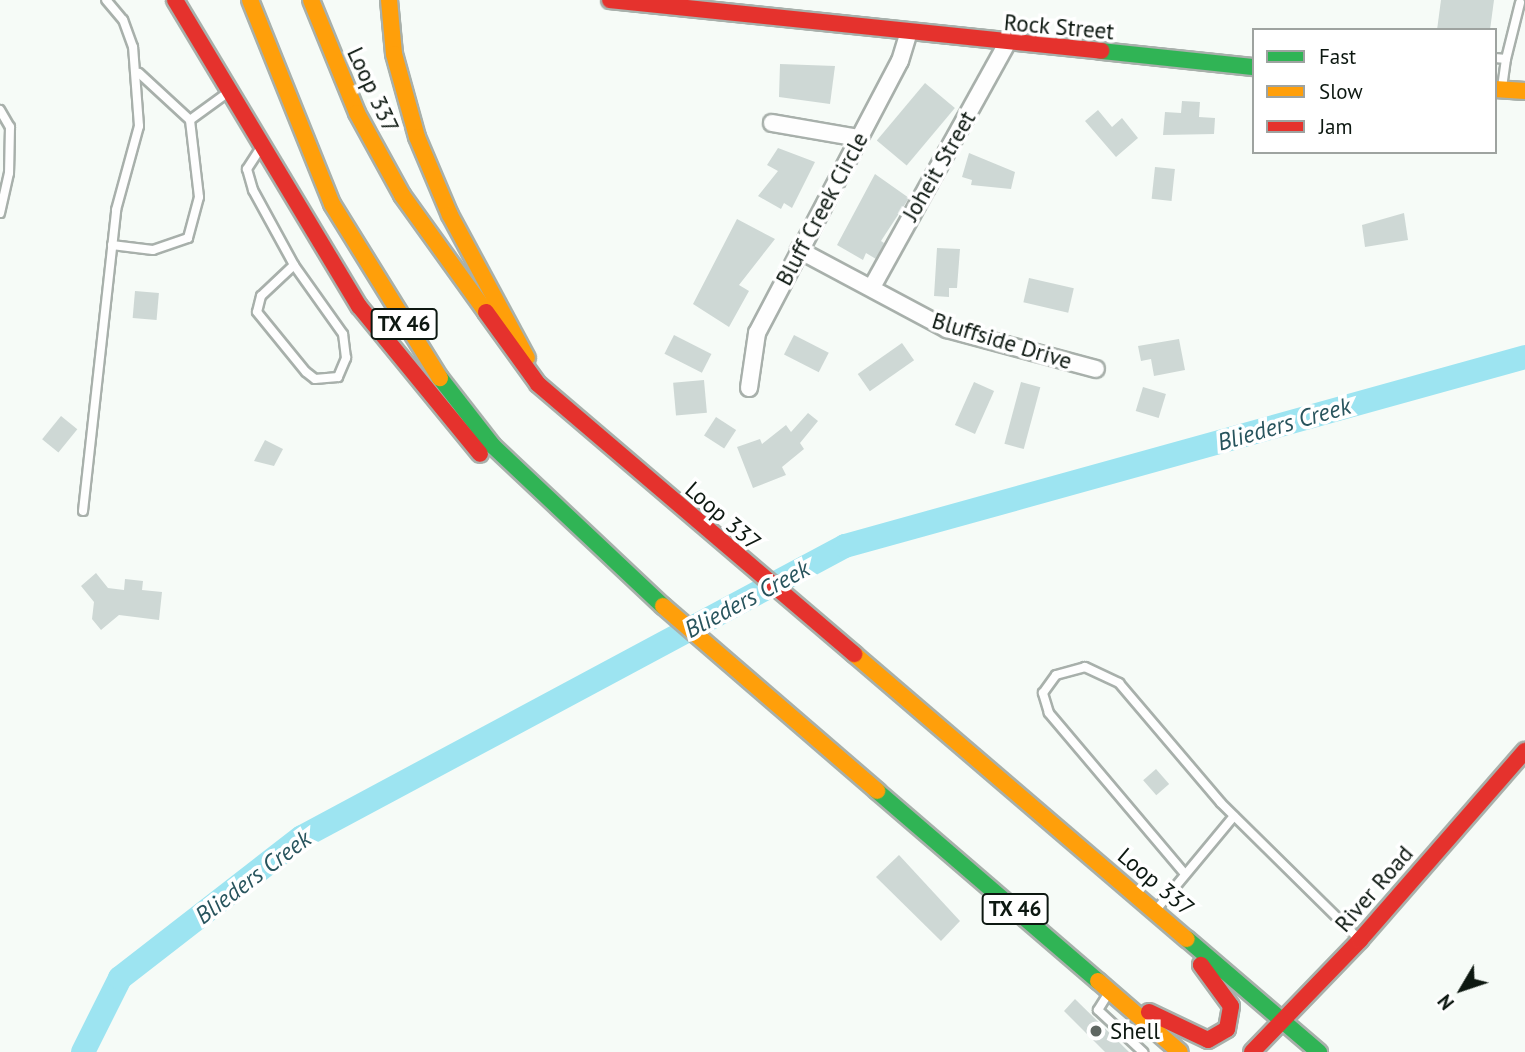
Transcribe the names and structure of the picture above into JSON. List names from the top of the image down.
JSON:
{
  "streets": {
    "main road": [
      "Rock Street",
      "Loop 337",
      "TX 46",
      "River Road"
    ],
    "street": ["Joheit Street", "Bluff Creek Circle", "Bluffside Drive"]
  },
  "crossings": [
    ["Rock Street", "Joheit Street"],
    ["Rock Street", "Bluff Creek Circle"],
    ["Loop 337", "River Road"],
    ["Joheit Street", "Bluffside Drive"],
    ["Bluff Creek Circle", "Bluffside Drive"]
  ],
  "water": ["Blieders Creek"],
  "places": ["Shell"],
  "legend": ["Fast", "Slow", "Jam"],
  "north": "bottom left"
}
